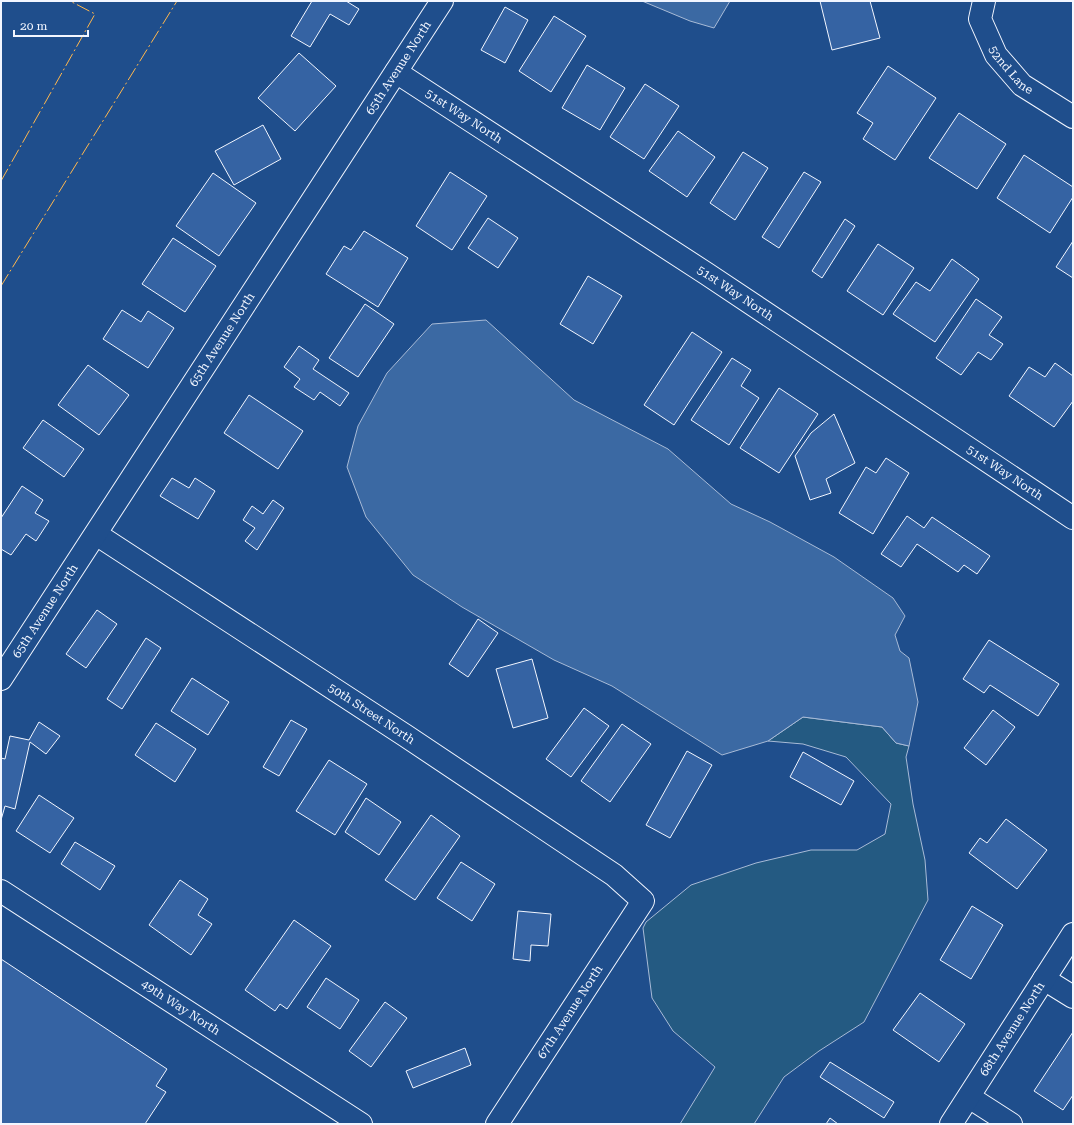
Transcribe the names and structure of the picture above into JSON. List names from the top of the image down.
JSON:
{
  "streets": {
    "street": [
      "65th Avenue North",
      "52nd Lane",
      "51st Way North",
      "50th Street North",
      "49th Way North",
      "67th Avenue North",
      "68th Avenue North"
    ]
  },
  "crossings": [
    ["65th Avenue North", "51st Way North"],
    ["65th Avenue North", "50th Street North"],
    ["50th Street North", "67th Avenue North"]
  ],
  "scale_bar": "20 m"
}
